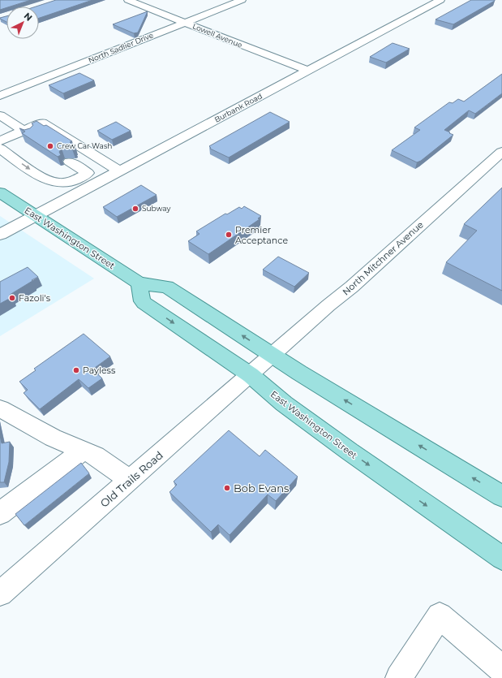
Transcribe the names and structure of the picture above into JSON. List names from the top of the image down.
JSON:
{
  "streets": {
    "main road": ["East Washington Street"],
    "street": [
      "Lowell Avenue",
      "North Sadlier Drive",
      "Burbank Road",
      "North Mitchner Avenue",
      "Old Trails Road"
    ]
  },
  "crossings": [
    ["Lowell Avenue", "North Sadlier Drive"],
    ["Lowell Avenue", "Burbank Road"],
    ["Burbank Road", "East Washington Street"],
    ["East Washington Street", "North Mitchner Avenue"],
    ["East Washington Street", "Old Trails Road"],
    ["North Mitchner Avenue", "Old Trails Road"]
  ],
  "places": [
    "Crew Car Wash",
    "Subway",
    "Premier Acceptance",
    "Fazoli's",
    "Payless",
    "Bob Evans"
  ],
  "north": "top right"
}
